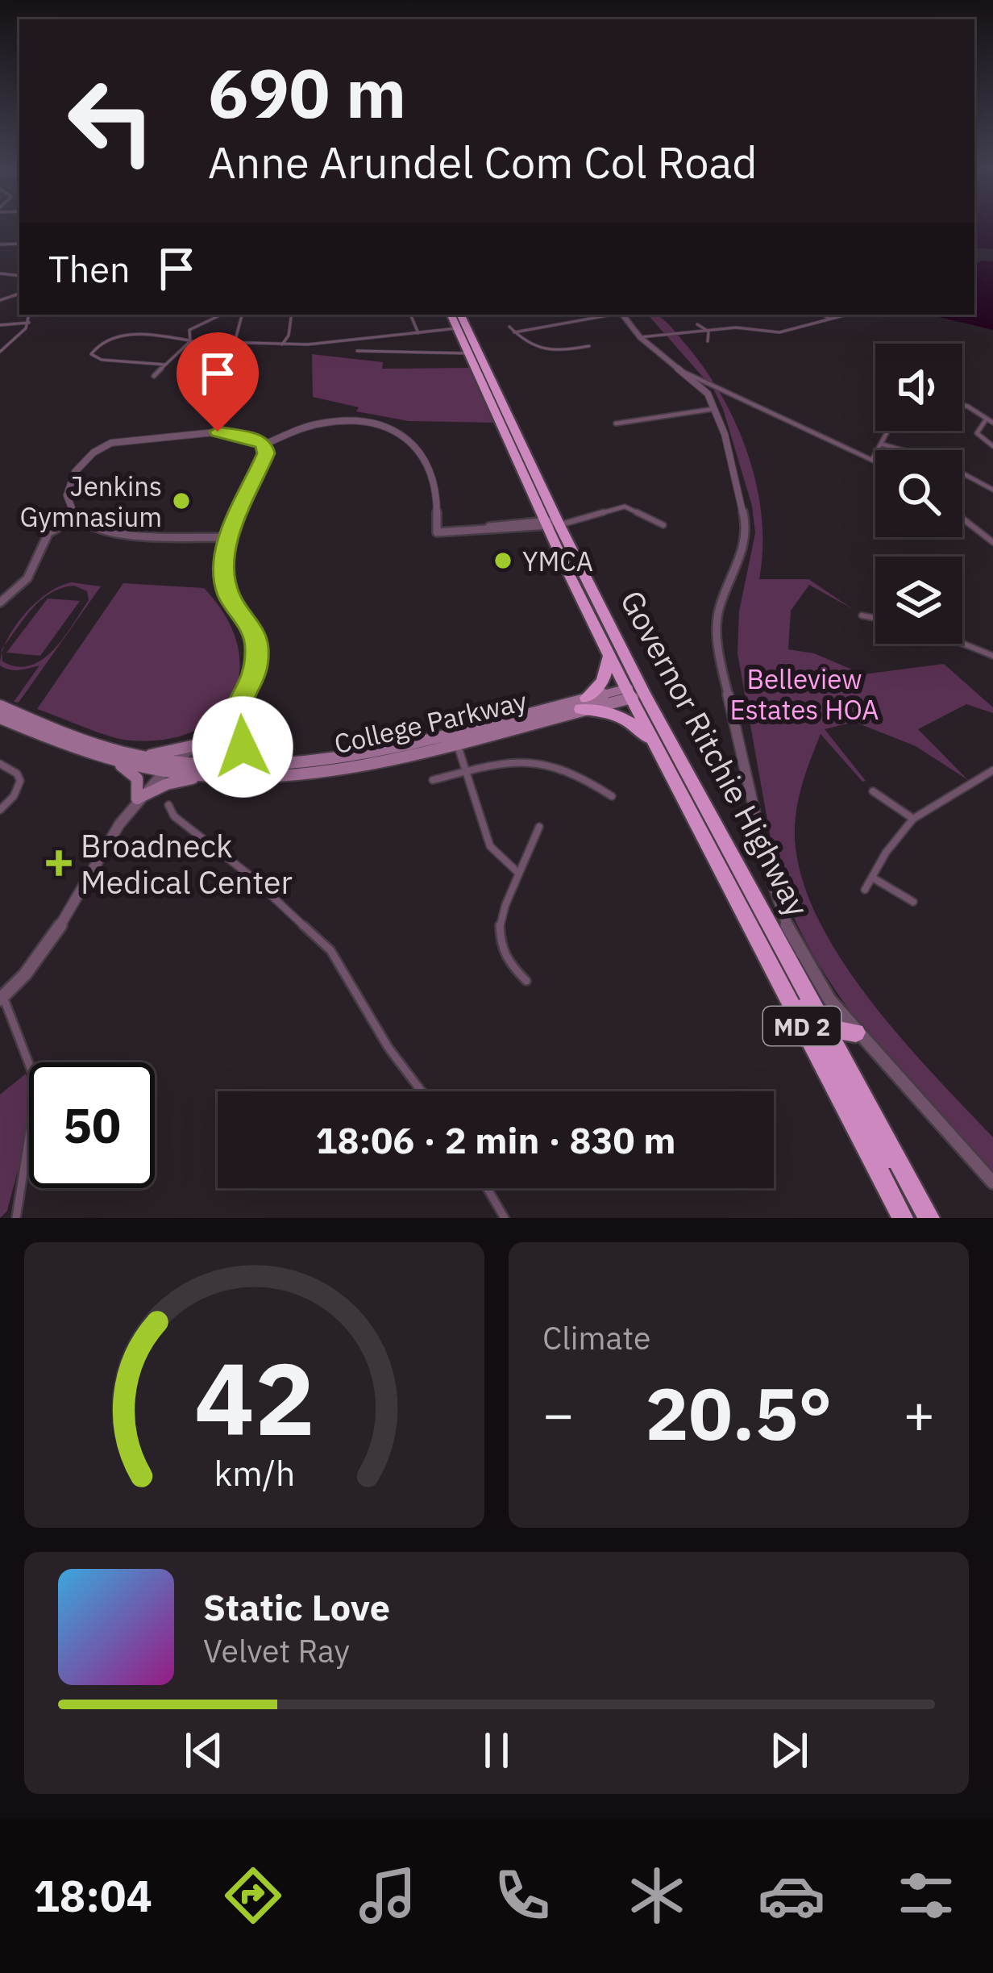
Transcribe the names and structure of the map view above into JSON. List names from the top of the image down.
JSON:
{
  "streets": {
    "highway": ["Governor Ritchie Highway", "MD 2"],
    "main road": ["College Parkway"]
  },
  "crossings": [
    ["College Parkway", "Governor Ritchie Highway"]
  ],
  "parks": ["Belleview Estates HOA"],
  "places": {
    "other": ["Jenkins Gymnasium", "YMCA"],
    "health": ["Broadneck Medical Center"]
  },
  "page": {
    "turn": ["690 m", "Anne Arundel Com Col Road"],
    "then": "Then",
    "limit": "50",
    "trip": "18:06 · 2 min · 830 m",
    "tile": "Climate",
    "heat": ["−", "20.5°", "+"],
    "song": ["Static Love", "Velvet Ray"],
    "tabs": "18:04",
    "gauge": ["42", "km/h"]
  }
}
